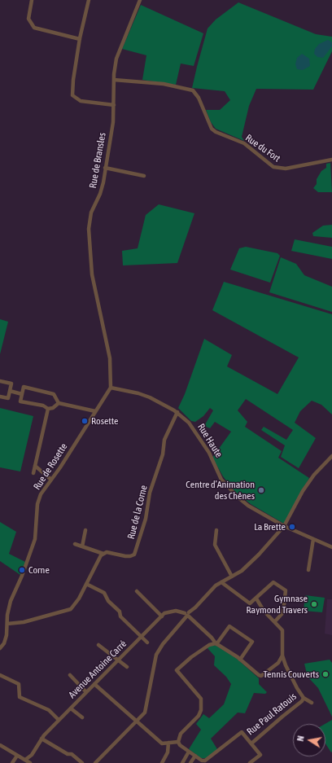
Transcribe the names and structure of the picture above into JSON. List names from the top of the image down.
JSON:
{
  "streets": {
    "street": [
      "Rue du Fort",
      "Rue de Bransles",
      "Rue Haute",
      "Rue de Rosette",
      "Rue de la Corne",
      "Avenue Antoine Carré",
      "Rue Paul Ratouis"
    ]
  },
  "crossings": [
    ["Rue du Fort", "Rue de Bransles"],
    ["Rue de Bransles", "Rue Haute"],
    ["Rue de Bransles", "Rue de Rosette"],
    ["Rue Haute", "Rue de Rosette"],
    ["Rue Haute", "Rue de la Corne"]
  ],
  "places": [
    "Rosette",
    "Centre d’Animation des Chênes",
    "La Brette",
    "Corne",
    "Gymnase Raymond Travers",
    "Tennis Couverts"
  ],
  "north": "left"
}
